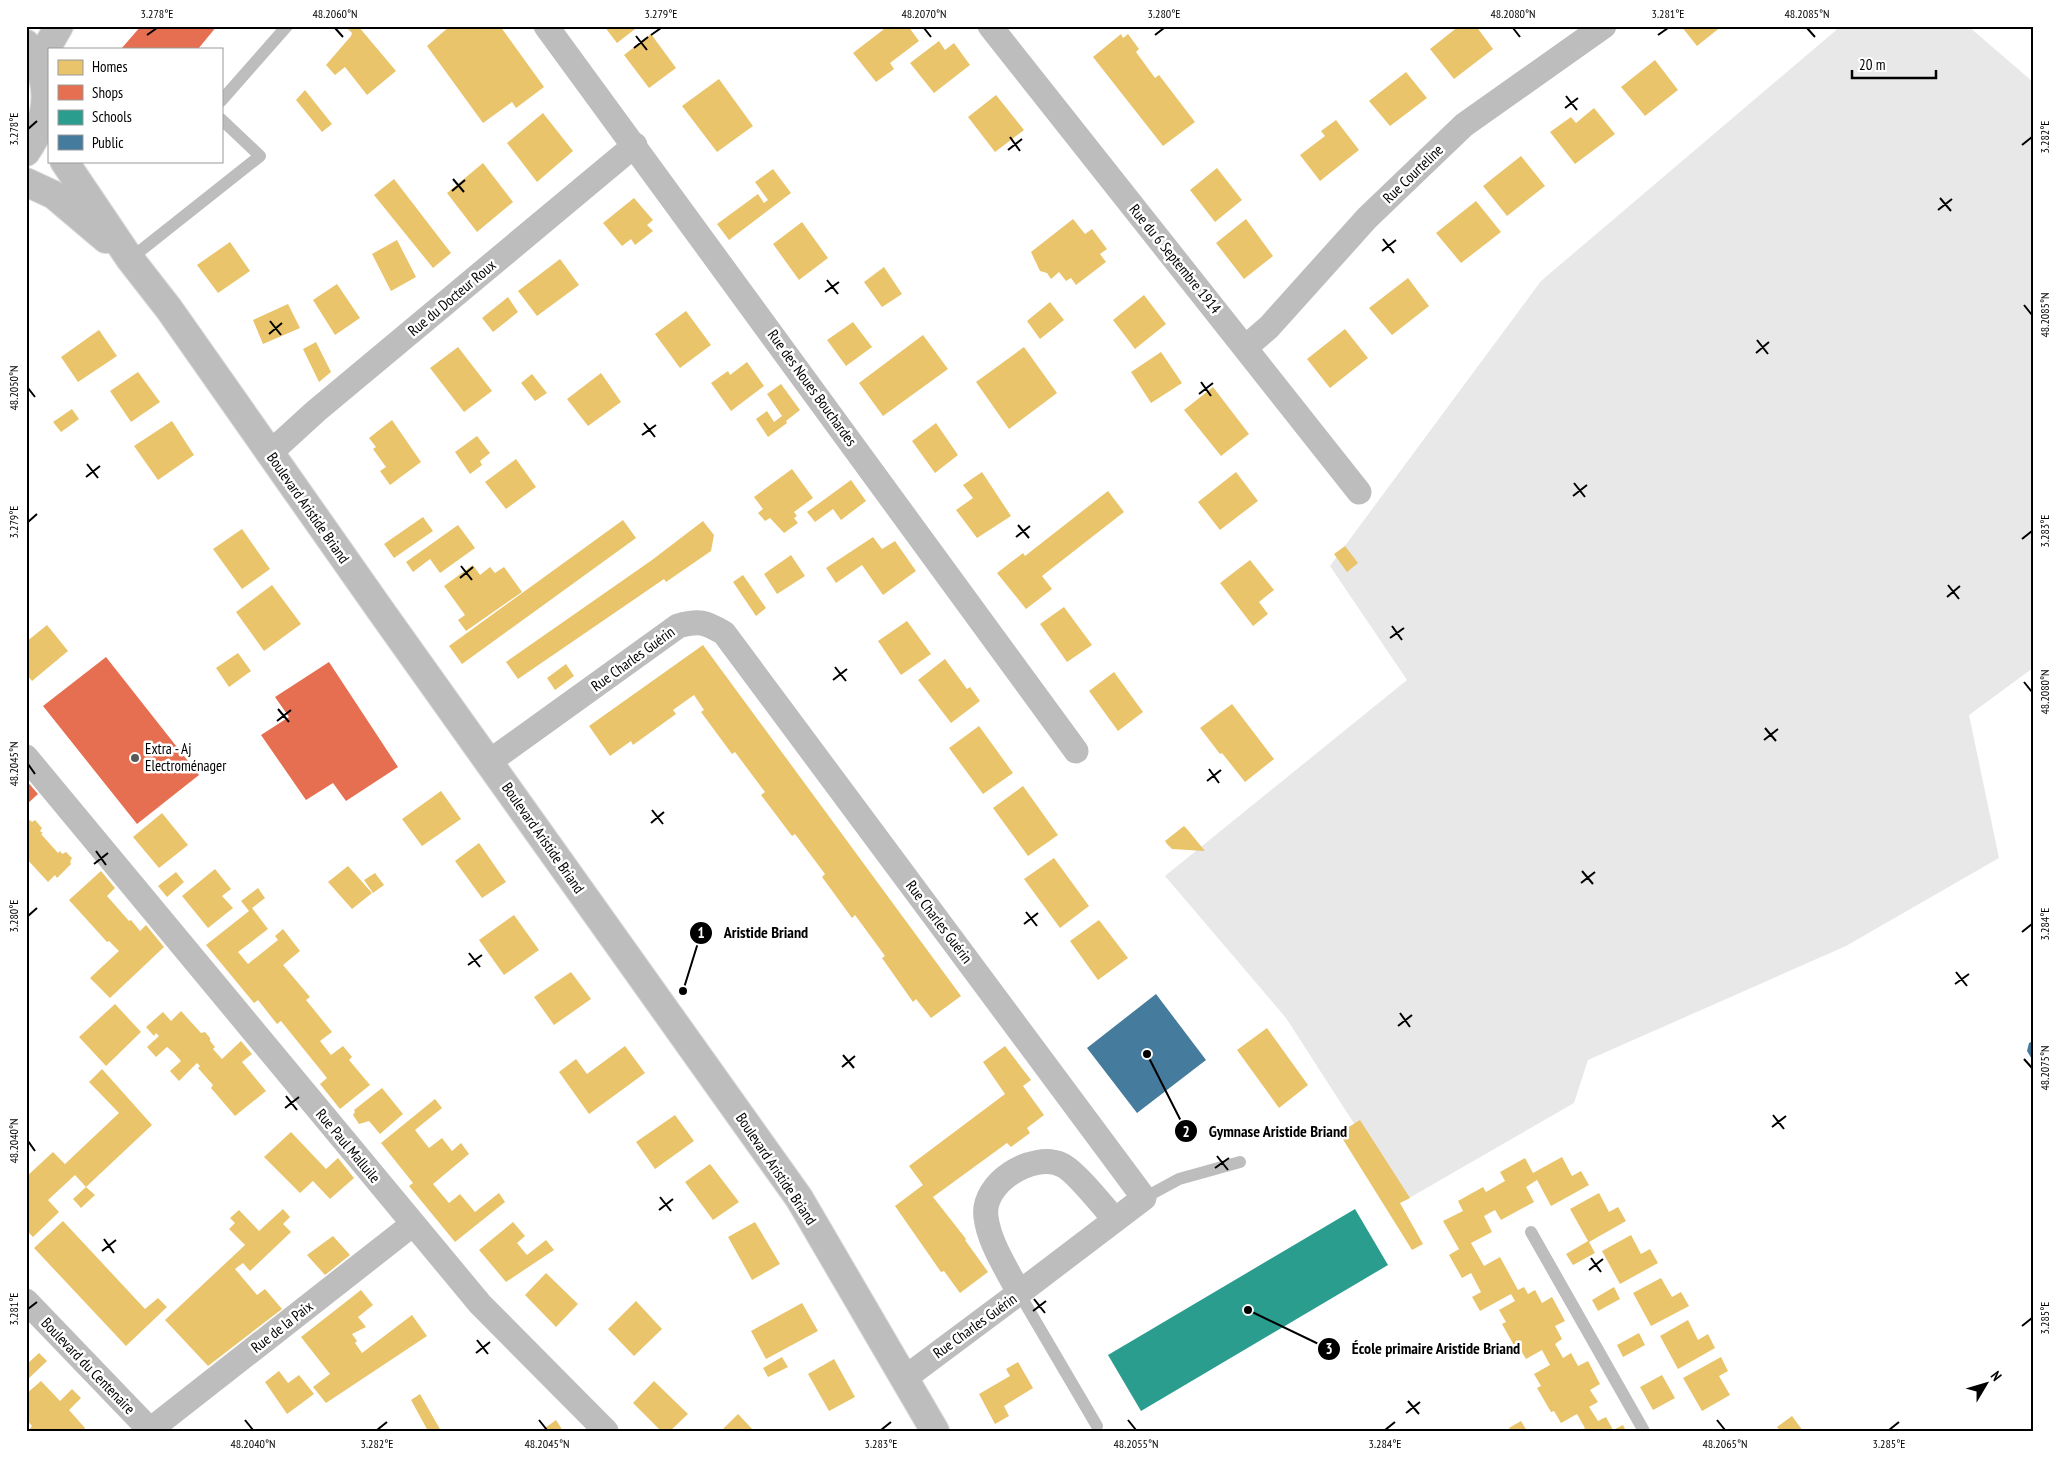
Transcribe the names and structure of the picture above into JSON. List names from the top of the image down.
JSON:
{
  "streets": {
    "main road": ["Boulevard Aristide Briand"],
    "street": [
      "Rue Courteline",
      "Rue du 6 Septembre 1914",
      "Rue du Docteur Roux",
      "Rue des Noues Bouchardes",
      "Rue Charles Guérin",
      "Rue Paul Malluile",
      "Rue de la Paix",
      "Boulevard du Centenaire"
    ]
  },
  "crossings": [
    ["Rue Courteline", "Rue du 6 Septembre 1914"],
    ["Rue du Docteur Roux", "Rue des Noues Bouchardes"],
    ["Rue du Docteur Roux", "Boulevard Aristide Briand"],
    ["Boulevard Aristide Briand", "Rue Charles Guérin"],
    ["Rue Paul Malluile", "Rue de la Paix"],
    ["Rue de la Paix", "Boulevard du Centenaire"]
  ],
  "places": [
    "Extra - Aj Electroménager",
    "Aristide Briand",
    "Gymnase Aristide Briand",
    "École primaire Aristide Briand"
  ],
  "legend": [
    "Homes",
    "Shops",
    "Schools",
    "Public"
  ],
  "scale_bar": "20 m",
  "north": "top right",
  "coordinates": [
    "3.278°E",
    "48.2060°N",
    "3.279°E",
    "48.2070°N",
    "3.280°E",
    "48.2080°N",
    "3.281°E",
    "48.2085°N",
    "3.282°E",
    "48.2050°N",
    "3.283°E",
    "48.2045°N",
    "3.284°E",
    "48.2075°N",
    "48.2040°N",
    "3.285°E",
    "48.2055°N",
    "48.2065°N"
  ]
}
